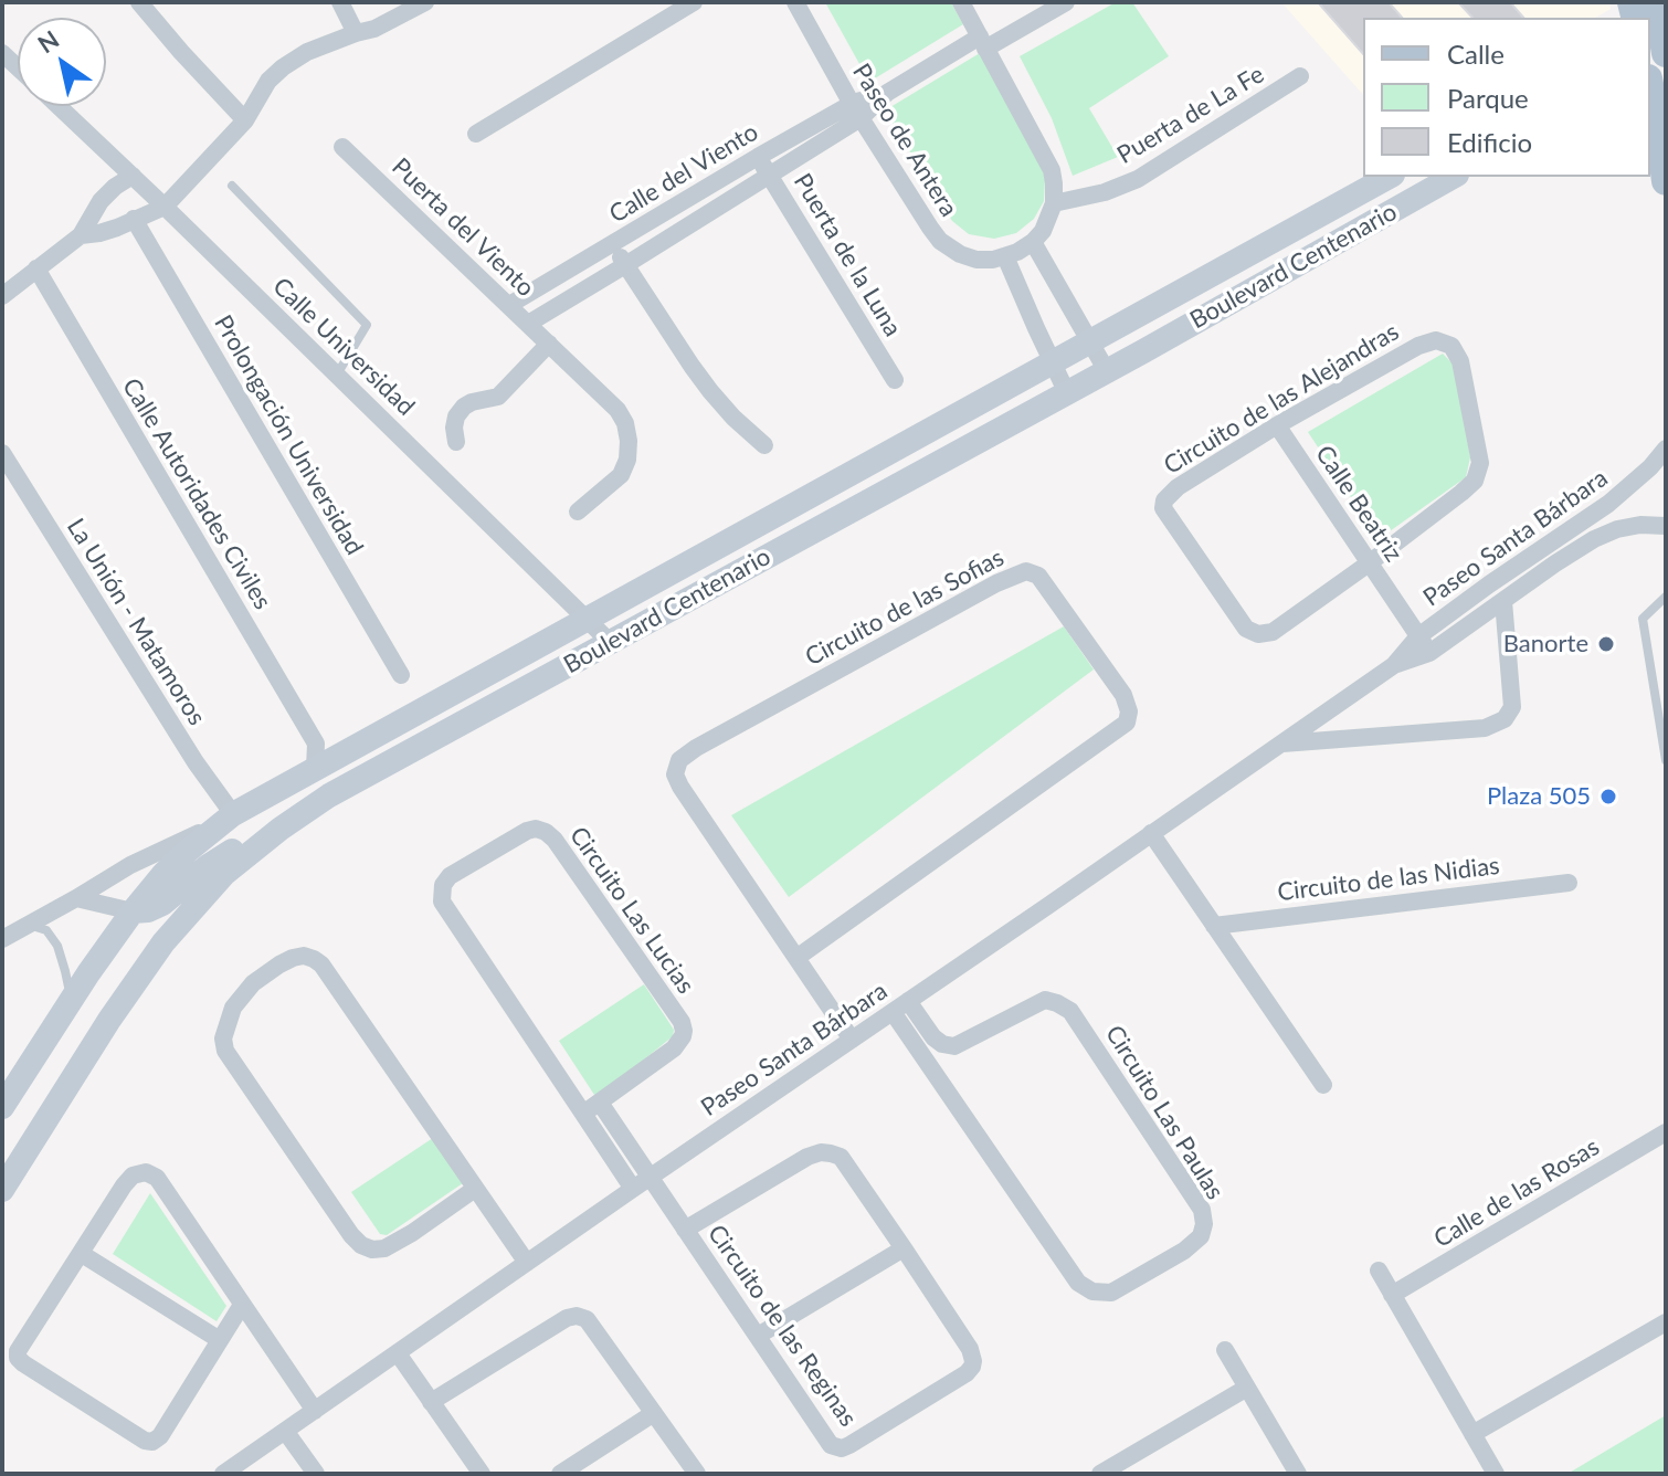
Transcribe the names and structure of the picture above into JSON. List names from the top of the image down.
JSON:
{
  "streets": {
    "main road": ["Boulevard Centenario"],
    "street": [
      "Puerta de La Fe",
      "Paseo de Antera",
      "Calle del Viento",
      "Puerta del Viento",
      "Puerta de la Luna",
      "Calle Universidad",
      "Circuito de las Alejandras",
      "Prolongación Universidad",
      "Calle Autoridades Civiles",
      "Calle Beatriz",
      "Paseo Santa Bárbara",
      "Circuito de las Sofias",
      "La Unión - Matamoros",
      "Circuito de las Nidias",
      "Circuito Las Lucias",
      "Circuito Las Paulas",
      "Calle de las Rosas",
      "Circuito de las Reginas"
    ]
  },
  "crossings": [
    ["Paseo de Antera", "Calle del Viento"],
    ["Calle del Viento", "Puerta del Viento"],
    ["Calle del Viento", "Puerta de la Luna"],
    ["Boulevard Centenario", "Calle Universidad"],
    ["Boulevard Centenario", "Calle Autoridades Civiles"],
    ["Boulevard Centenario", "La Unión - Matamoros"],
    ["Circuito de las Alejandras", "Calle Beatriz"],
    ["Calle Beatriz", "Paseo Santa Bárbara"],
    ["Paseo Santa Bárbara", "Circuito de las Sofias"],
    ["Paseo Santa Bárbara", "Circuito Las Lucias"],
    ["Paseo Santa Bárbara", "Circuito Las Paulas"],
    ["Paseo Santa Bárbara", "Circuito de las Reginas"]
  ],
  "places": ["Banorte", "Plaza 505"],
  "legend": ["Calle", "Parque", "Edificio"],
  "north": "top left"
}
